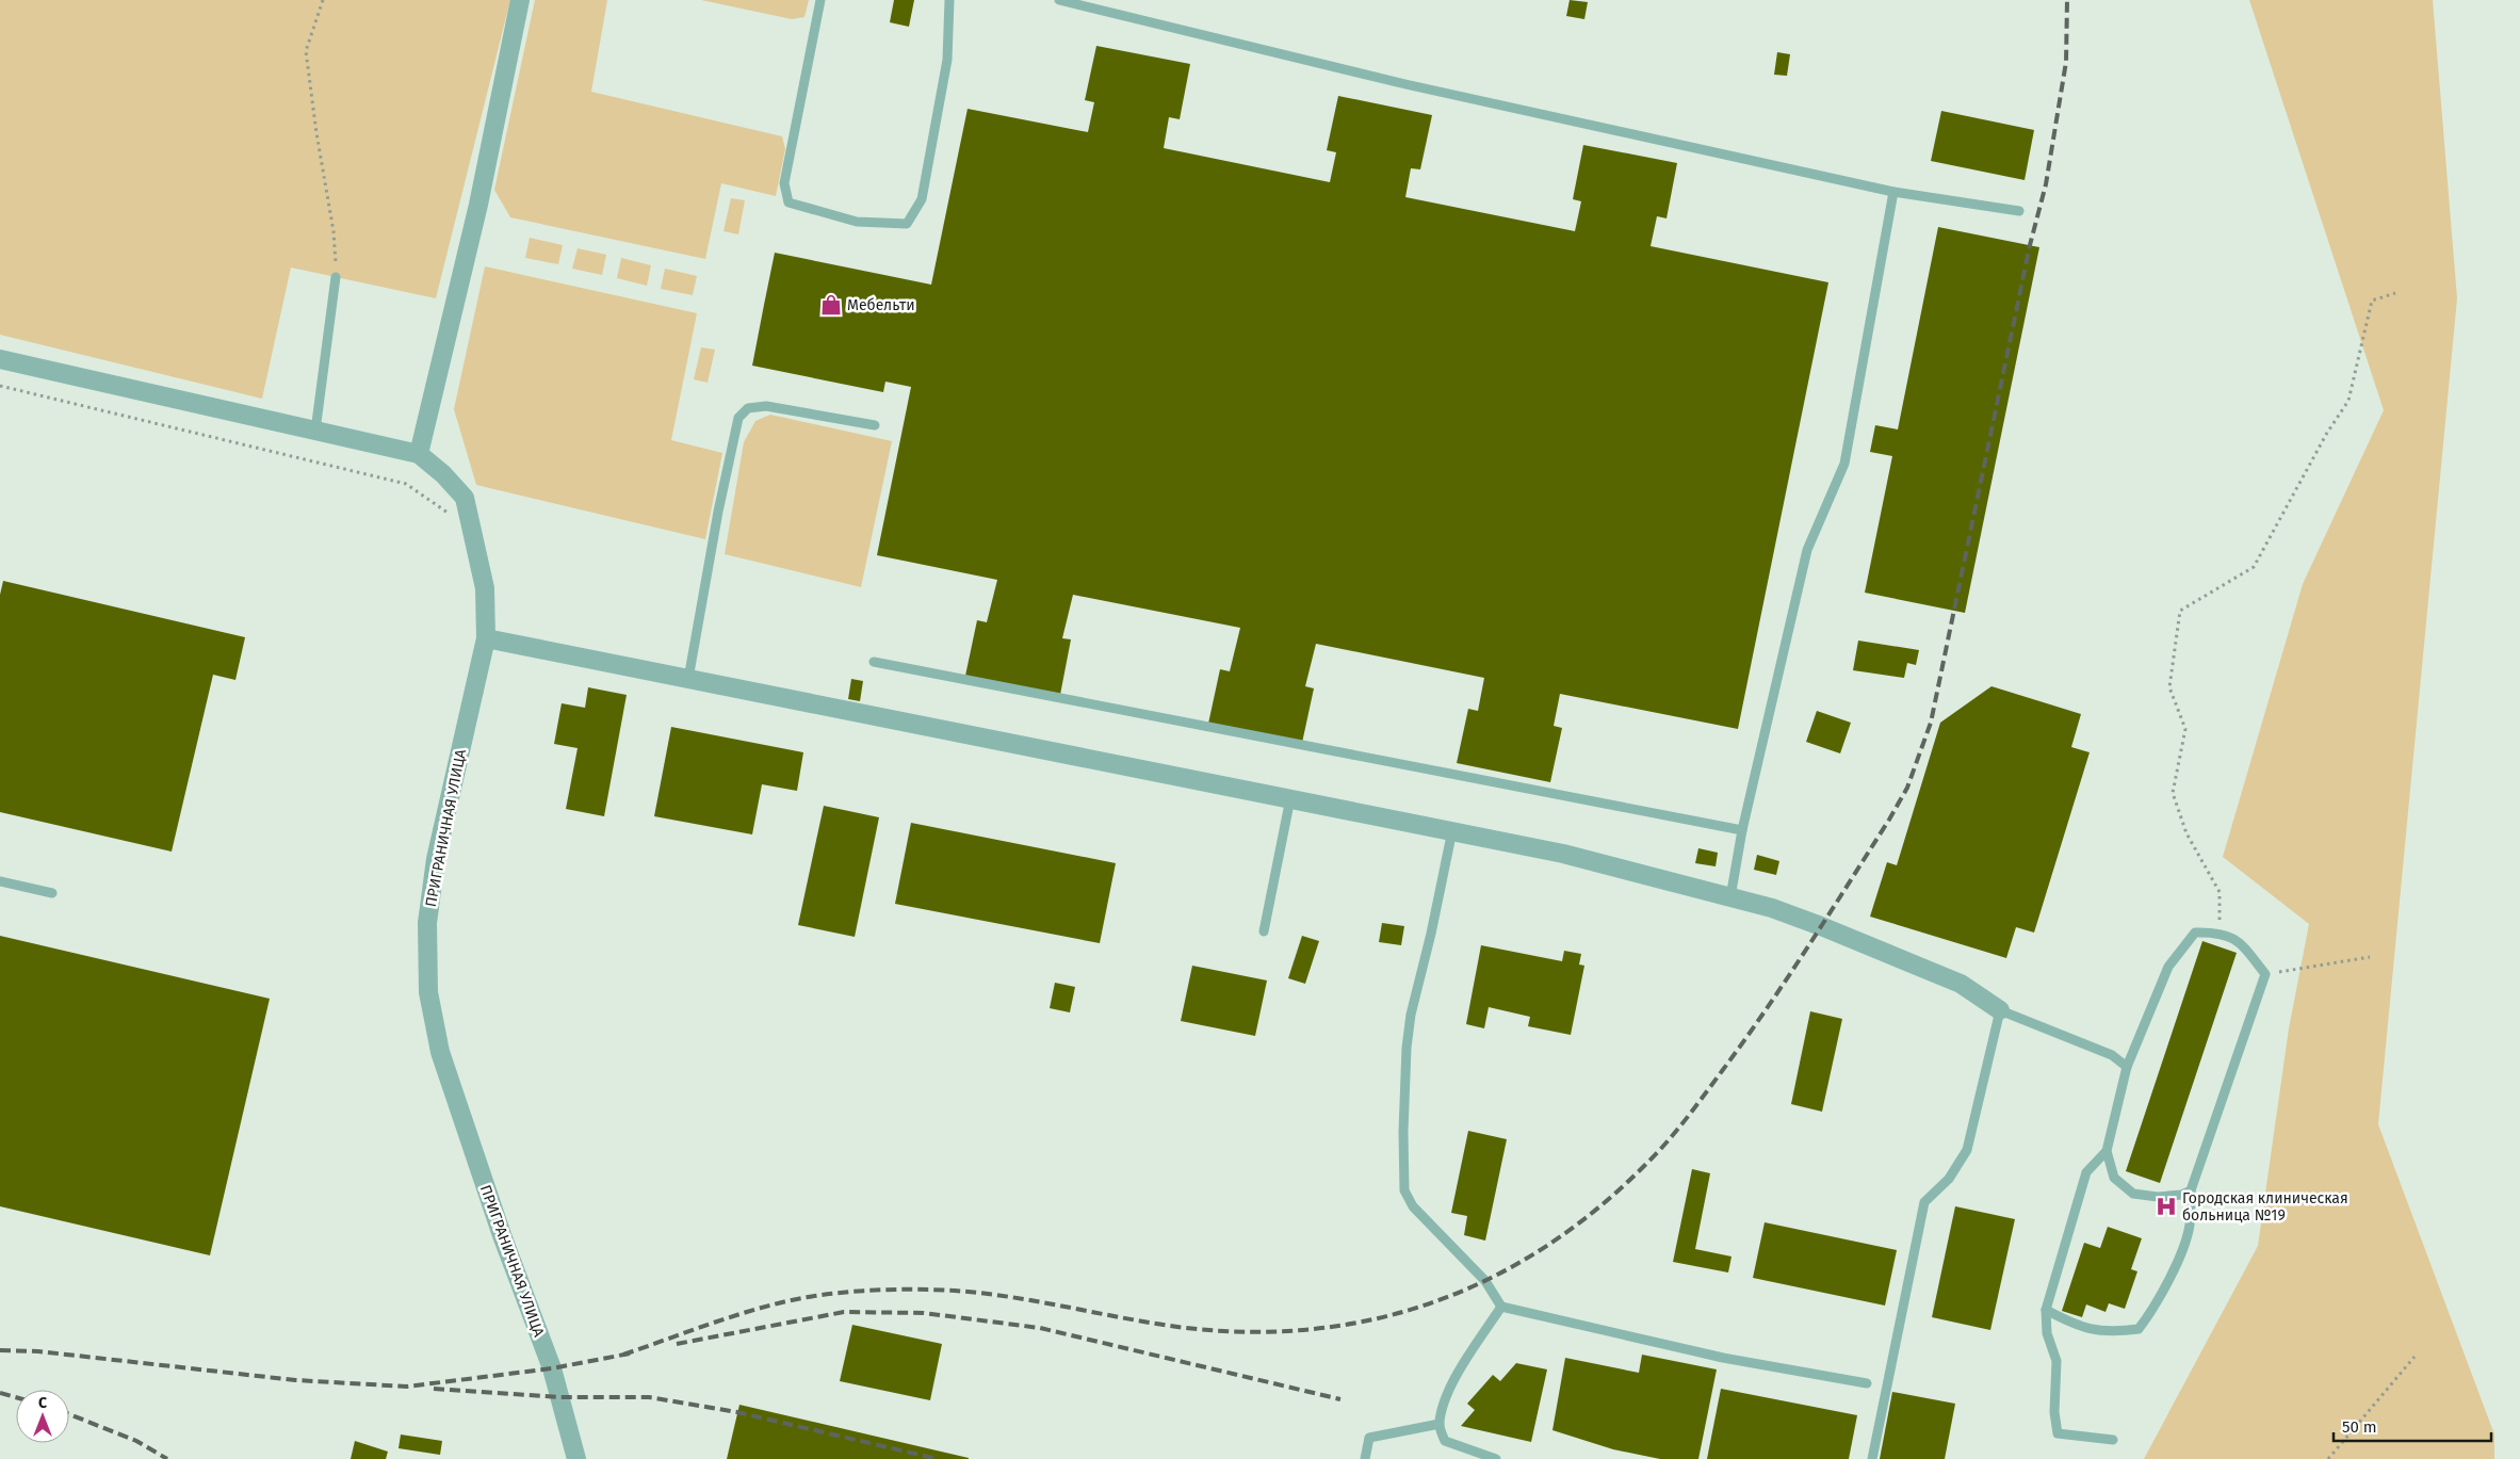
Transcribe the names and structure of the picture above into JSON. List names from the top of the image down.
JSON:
{
  "streets": {
    "street": ["ПРИГРАНИЧНАЯ УЛИЦА"]
  },
  "places": {
    "shop": ["Мебельти"],
    "hospital": ["Городская клиническая больница №19"]
  },
  "scale_bar": "50 m",
  "north": "top"
}
